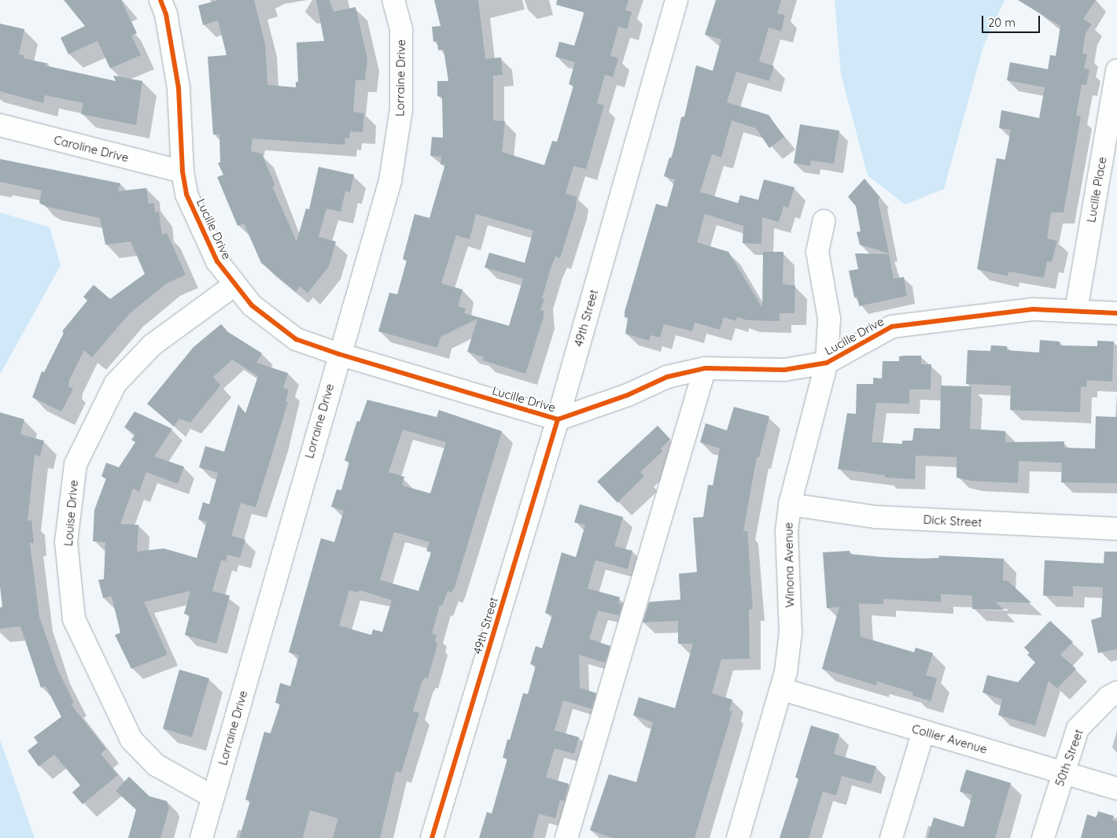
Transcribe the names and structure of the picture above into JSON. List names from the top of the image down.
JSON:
{
  "streets": {
    "street": [
      "Lorraine Drive",
      "Caroline Drive",
      "Lucille Place",
      "Lucille Drive",
      "49th Street",
      "Louise Drive",
      "Dick Street",
      "Winona Avenue",
      "Collier Avenue",
      "50th Street"
    ]
  },
  "crossings": [
    ["Lorraine Drive", "Lucille Drive"],
    ["Lorraine Drive", "Louise Drive"],
    ["Caroline Drive", "Lucille Drive"],
    ["Lucille Place", "Lucille Drive"],
    ["Lucille Drive", "49th Street"],
    ["Lucille Drive", "Louise Drive"],
    ["Lucille Drive", "Winona Avenue"],
    ["Dick Street", "Winona Avenue"],
    ["Winona Avenue", "Collier Avenue"],
    ["Collier Avenue", "50th Street"]
  ],
  "scale_bar": "20 m"
}
